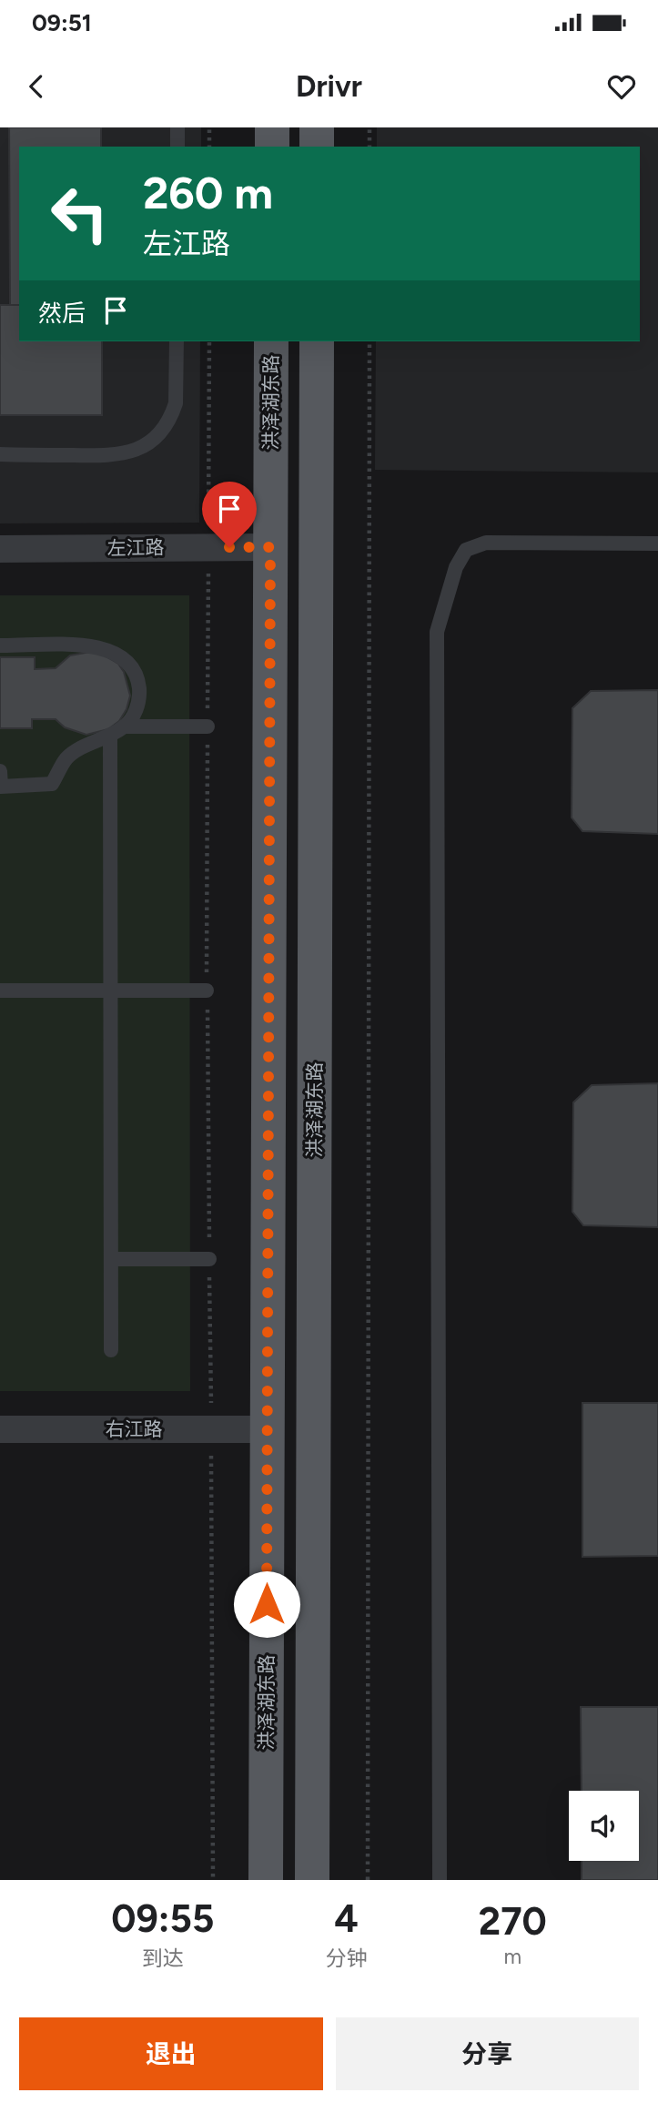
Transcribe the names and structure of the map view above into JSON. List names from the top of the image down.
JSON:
{
  "streets": {
    "main road": ["洪泽湖东路"],
    "street": ["左江路", "右江路"]
  },
  "crossings": [
    ["洪泽湖东路", "左江路"],
    ["洪泽湖东路", "右江路"]
  ],
  "page": {
    "status": "09:51",
    "header": "Drivr",
    "turn": ["260 m", "左江路"],
    "then": "然后",
    "eta": [
      "09:55",
      "到达",
      "4",
      "分钟",
      "270",
      "m"
    ],
    "buttons": ["退出", "分享"]
  }
}
